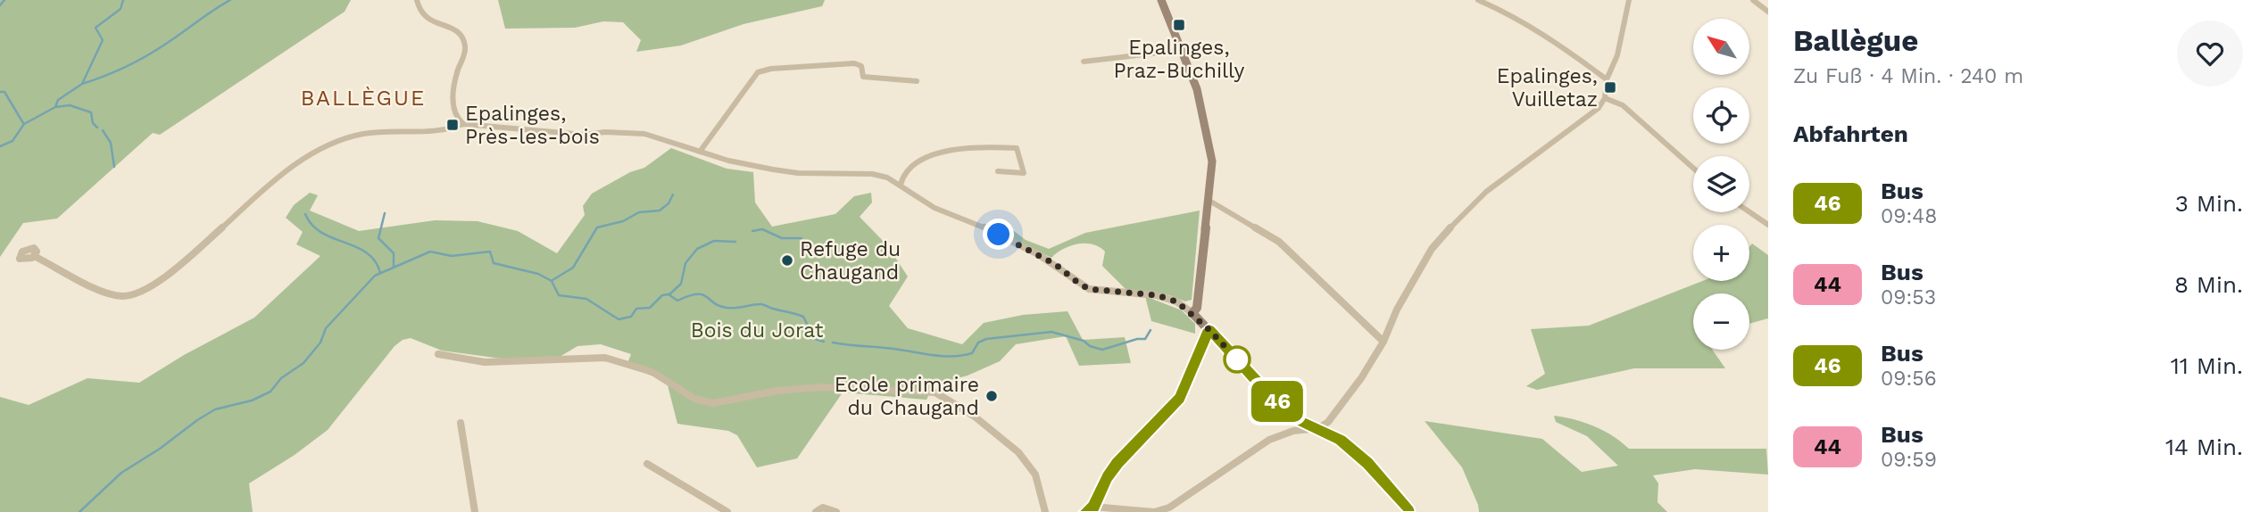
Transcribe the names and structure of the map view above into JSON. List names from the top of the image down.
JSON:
{
  "districts": ["BALLÈGUE"],
  "parks": ["Bois du Jorat"],
  "places": {
    "transit": ["Epalinges, Praz-Buchilly", "Epalinges, Vuilletaz", "Epalinges, Près-les-bois"],
    "other": ["Refuge du Chaugand", "Ecole primaire du Chaugand"]
  },
  "lines": ["bus line 46"],
  "north": "top left",
  "page": {
    "on_map": "46",
    "heading": [
      ["Ballègue", "Zu Fuß · 4 Min. · 240 m"],
      "Abfahrten"
    ],
    "map_buttons": ["+", "−"],
    "list": [
      {
        "mark": "46",
        "name": "Bus",
        "note": "09:48",
        "value": "3 Min."
      },
      {
        "mark": "44",
        "name": "Bus",
        "note": "09:53",
        "value": "8 Min."
      },
      {
        "mark": "46",
        "name": "Bus",
        "note": "09:56",
        "value": "11 Min."
      },
      {
        "mark": "44",
        "name": "Bus",
        "note": "09:59",
        "value": "14 Min."
      }
    ]
  }
}
